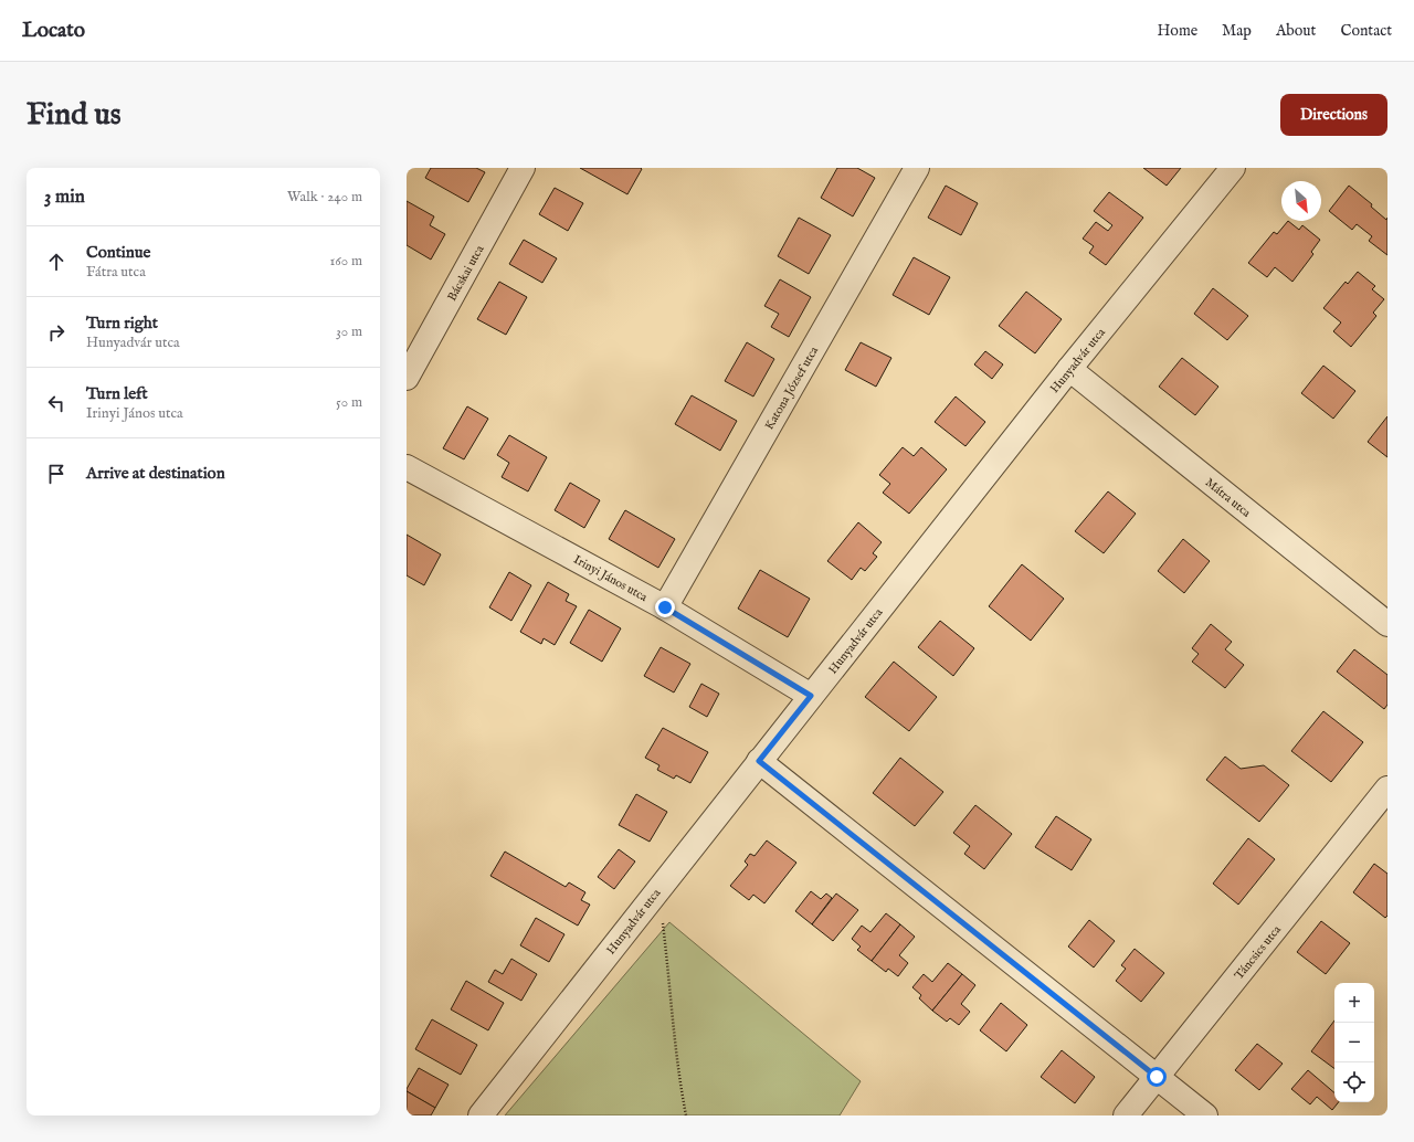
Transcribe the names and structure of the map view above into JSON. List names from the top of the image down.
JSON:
{
  "streets": {
    "street": [
      "Bácskai utca",
      "Hunyadvár utca",
      "Katona József utca",
      "Mátra utca",
      "Irinyi János utca",
      "Táncsics utca"
    ]
  },
  "crossings": [
    ["Hunyadvár utca", "Mátra utca"],
    ["Hunyadvár utca", "Irinyi János utca"],
    ["Katona József utca", "Irinyi János utca"]
  ],
  "north": "bottom right",
  "page": {
    "header": "Locato",
    "nav": [
      "Home",
      "Map",
      "About",
      "Contact"
    ],
    "buttons": "Directions",
    "title": "Find us",
    "heading": ["3 min", "Walk · 240 m"],
    "list": [
      ["Continue", "Fátra utca", "160 m"],
      ["Turn right", "Hunyadvár utca", "30 m"],
      ["Turn left", "Irinyi János utca", "50 m"],
      "Arrive at destination"
    ],
    "map_buttons": ["+", "−"]
  }
}
